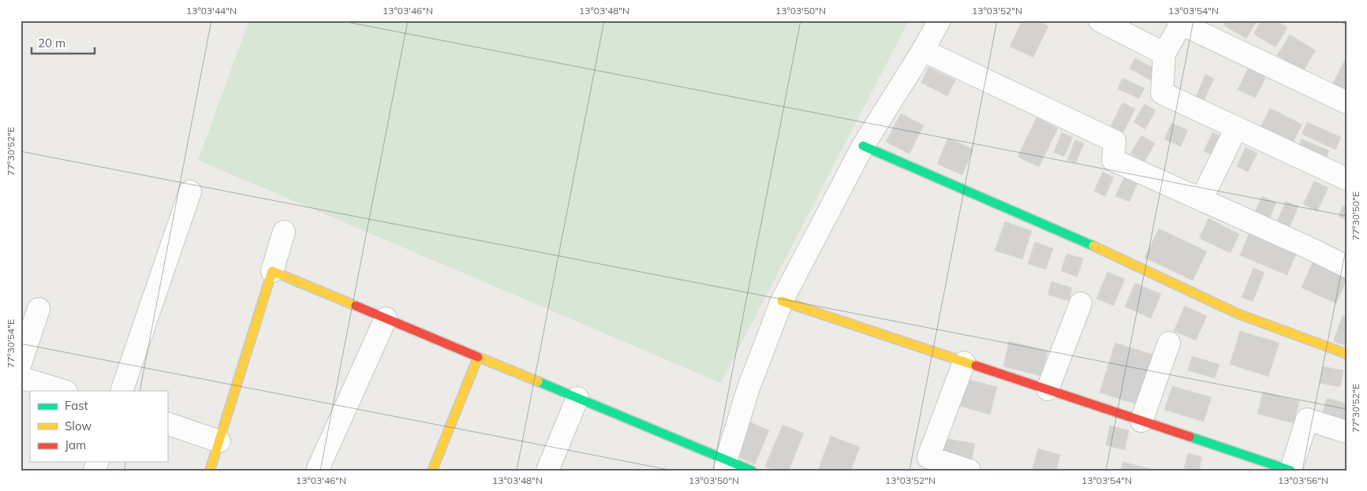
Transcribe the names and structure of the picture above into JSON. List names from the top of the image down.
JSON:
{
  "legend": ["Fast", "Slow", "Jam"],
  "scale_bar": "20 m",
  "coordinates": [
    "13°03'44\"N",
    "13°03'46\"N",
    "13°03'48\"N",
    "13°03'50\"N",
    "13°03'52\"N",
    "13°03'54\"N",
    "77°30'52\"E",
    "77°30'50\"E",
    "77°30'54\"E",
    "13°03'56\"N"
  ]
}
